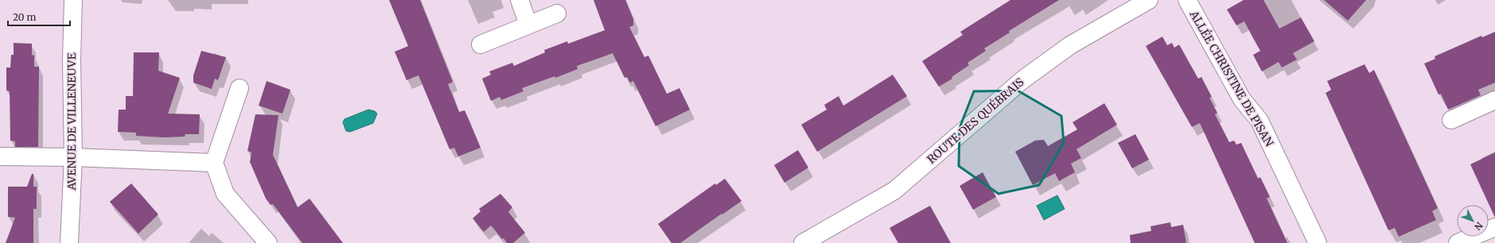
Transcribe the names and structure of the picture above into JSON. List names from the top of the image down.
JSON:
{
  "streets": {
    "street": ["ALLÉE CHRISTINE DE PISAN", "ROUTE DES QUÉBRAIS", "AVENUE DE VILLENEUVE"]
  },
  "scale_bar": "20 m",
  "north": "bottom right"
}
